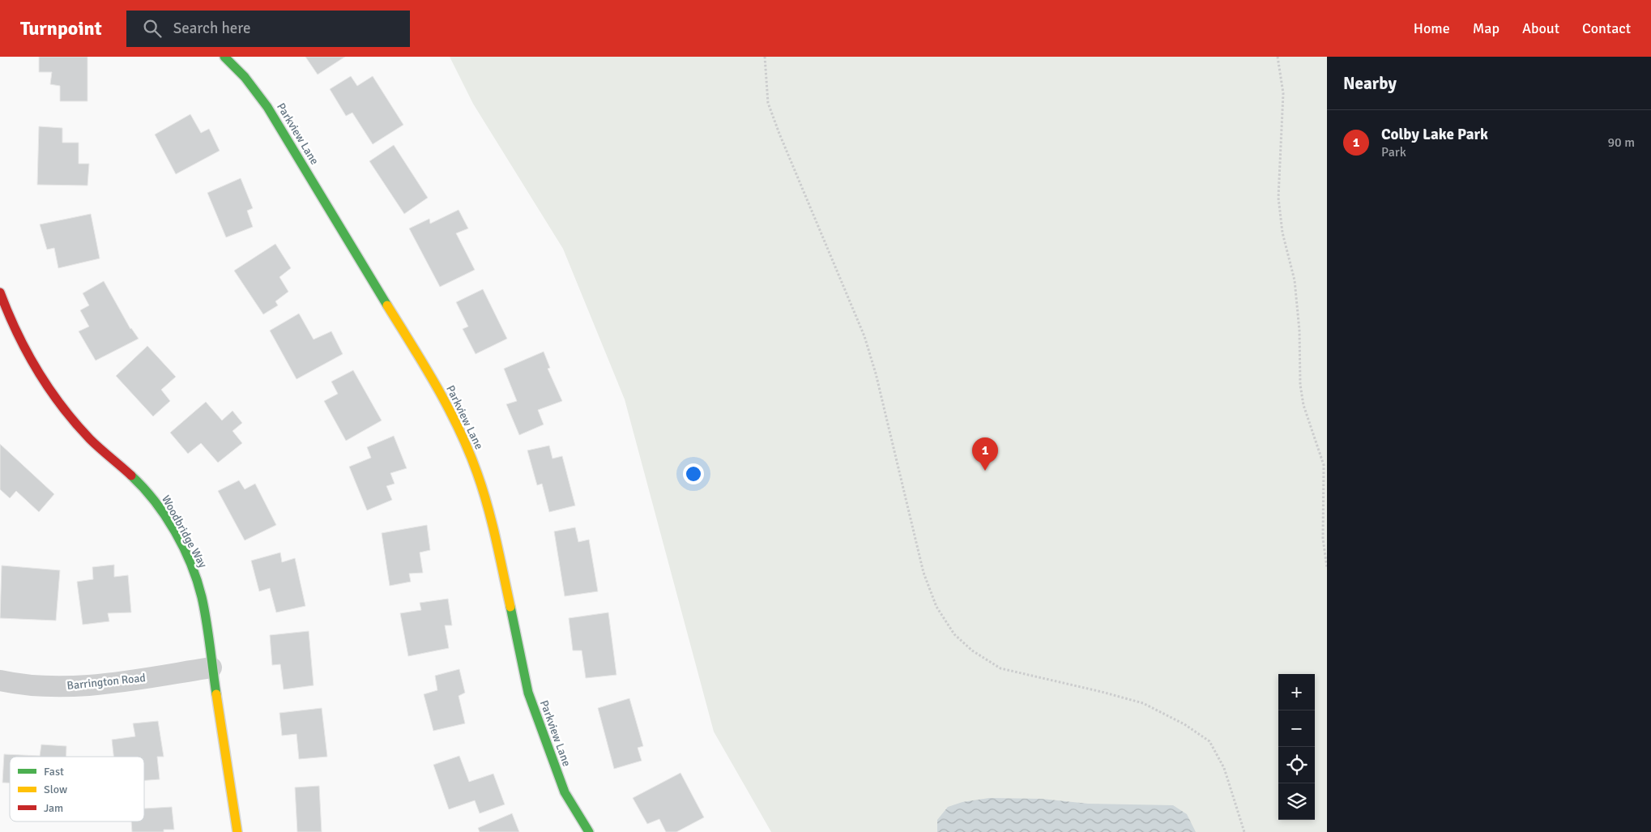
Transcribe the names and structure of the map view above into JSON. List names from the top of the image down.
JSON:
{
  "streets": {
    "street": ["Parkview Lane", "Woodbridge Way", "Barrington Road"]
  },
  "crossings": [
    ["Woodbridge Way", "Barrington Road"]
  ],
  "legend": ["Fast", "Slow", "Jam"],
  "page": {
    "header": "Turnpoint",
    "search": "Search here",
    "nav": [
      "Home",
      "Map",
      "About",
      "Contact"
    ],
    "heading": "Nearby",
    "list": [
      {
        "mark": "1",
        "name": "Colby Lake Park",
        "note": "Park",
        "value": "90 m"
      }
    ],
    "pins": "1",
    "map_buttons": ["+", "−"]
  }
}
